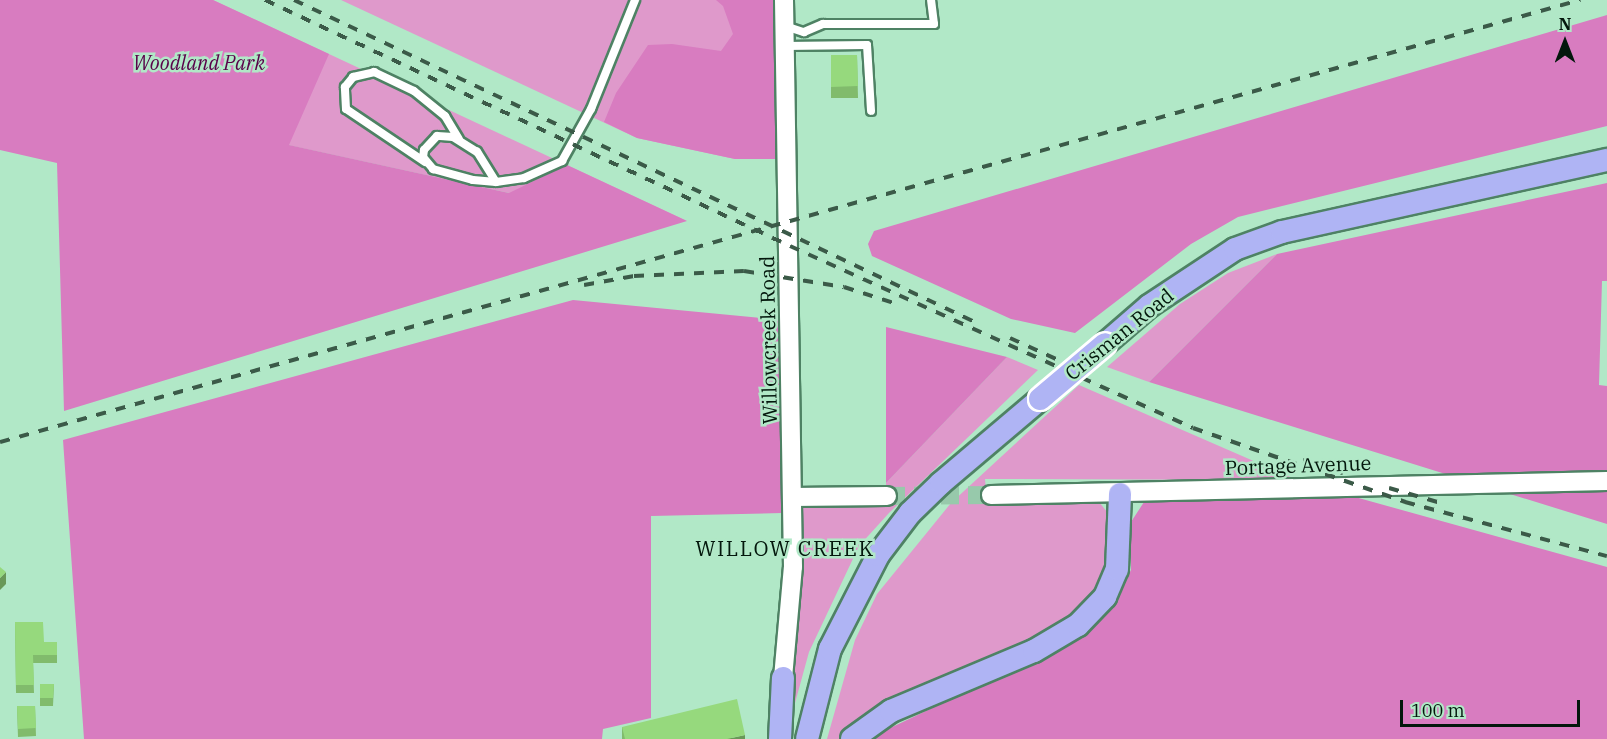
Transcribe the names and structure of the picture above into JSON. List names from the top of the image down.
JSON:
{
  "streets": {
    "main road": ["Crisman Road"],
    "street": ["Willowcreek Road", "Portage Avenue"]
  },
  "districts": ["WILLOW CREEK"],
  "parks": ["Woodland Park"],
  "scale_bar": "100 m",
  "north": "top"
}
